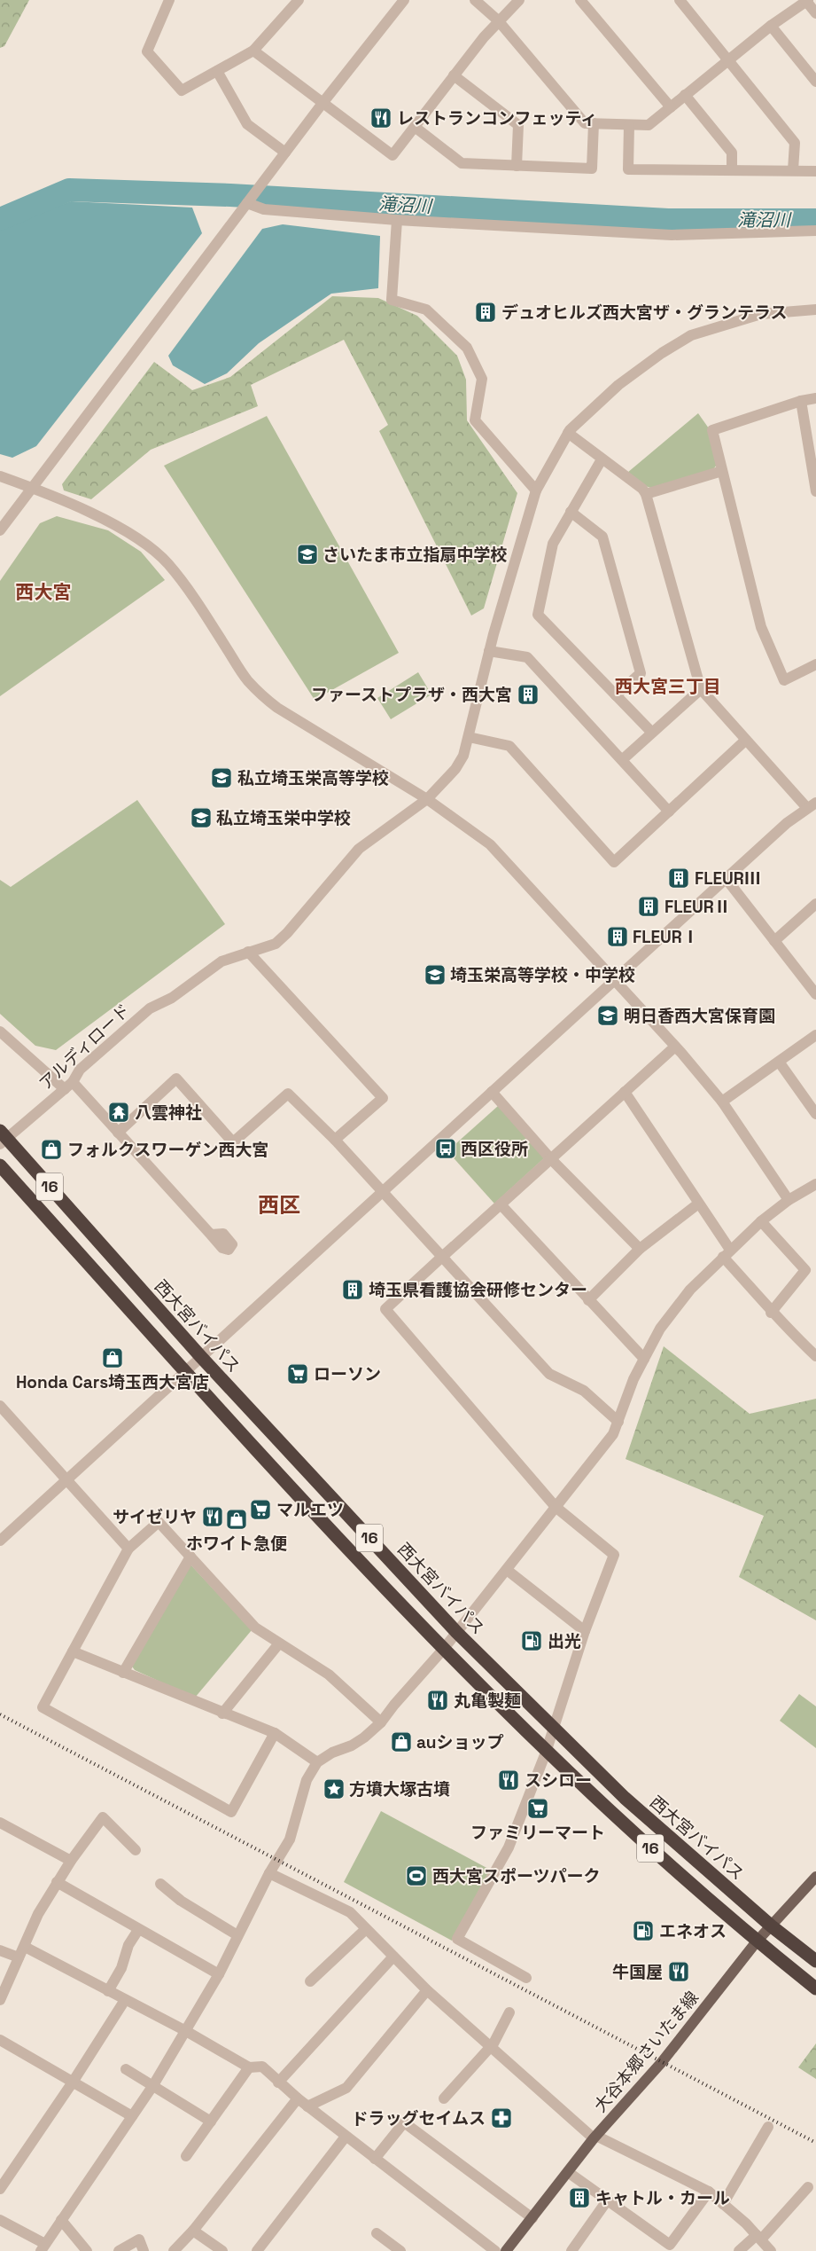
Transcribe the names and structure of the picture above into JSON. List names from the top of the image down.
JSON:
{
  "streets": {
    "highway": ["16", "西大宮バイパス"],
    "main road": ["大谷本郷さいたま線"],
    "street": ["アルディロード"]
  },
  "crossings": [
    ["アルディロード", "西大宮バイパス"],
    ["16", "大谷本郷さいたま線"],
    ["西大宮バイパス", "大谷本郷さいたま線"]
  ],
  "districts": ["西大宮", "西大宮三丁目", "西区"],
  "water": ["滝沼川"],
  "places": {
    "restaurant": [
      "レストランコンフェッティ",
      "サイゼリヤ",
      "丸亀製麺",
      "スシロー",
      "牛国屋"
    ],
    "building": [
      "デュオヒルズ西大宮ザ・グランテラス",
      "ファーストプラザ・西大宮",
      "FLEURⅢ",
      "FLEURⅡ",
      "FLEURⅠ",
      "埼玉県看護協会研修センター",
      "キャトル・カール"
    ],
    "school or university": [
      "さいたま市立指扇中学校",
      "私立埼玉栄高等学校",
      "私立埼玉栄中学校",
      "埼玉栄高等学校・中学校",
      "明日香西大宮保育園"
    ],
    "temple": ["八雲神社"],
    "bus stop": ["西区役所"],
    "shop": [
      "フォルクスワーゲン西大宮",
      "Honda Cars埼玉西大宮店",
      "ホワイト急便",
      "auショップ"
    ],
    "supermarket": ["ローソン", "マルエツ", "ファミリーマート"],
    "fuel station": ["出光", "エネオス"],
    "place": ["方墳大塚古墳"],
    "sports": ["西大宮スポーツパーク"],
    "pharmacy": ["ドラッグセイムス"]
  }
}
